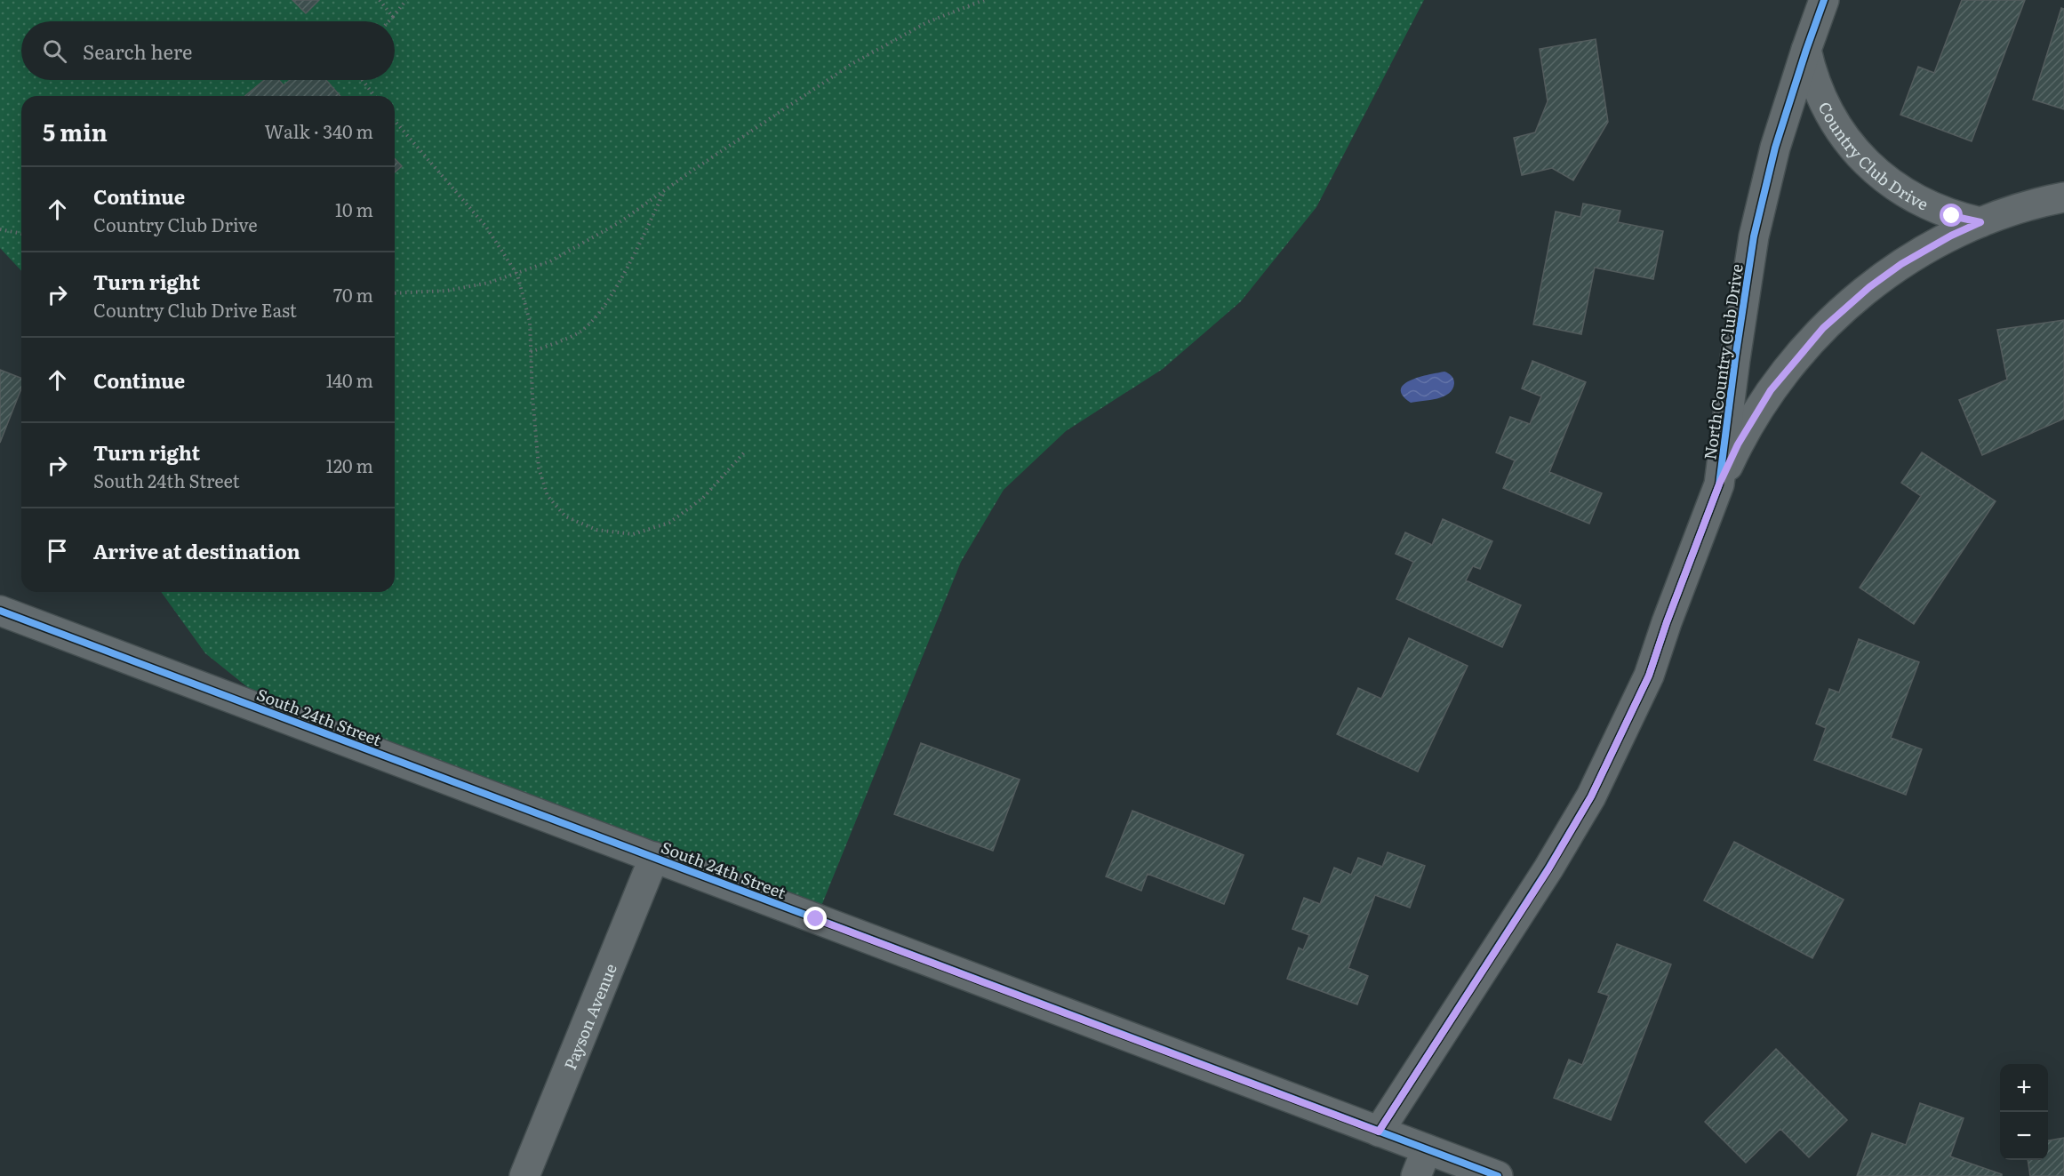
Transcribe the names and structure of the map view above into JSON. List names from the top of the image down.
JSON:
{
  "streets": {
    "street": [
      "Country Club Drive",
      "North Country Club Drive",
      "South 24th Street",
      "Payson Avenue"
    ]
  },
  "crossings": [
    ["Country Club Drive", "North Country Club Drive"],
    ["North Country Club Drive", "South 24th Street"],
    ["South 24th Street", "Payson Avenue"]
  ],
  "page": {
    "search": "Search here",
    "heading": ["5 min", "Walk · 340 m"],
    "list": [
      ["Continue", "Country Club Drive", "10 m"],
      ["Turn right", "Country Club Drive East", "70 m"],
      ["Continue", "140 m"],
      ["Turn right", "South 24th Street", "120 m"],
      "Arrive at destination"
    ],
    "map_buttons": ["+", "−"]
  }
}
